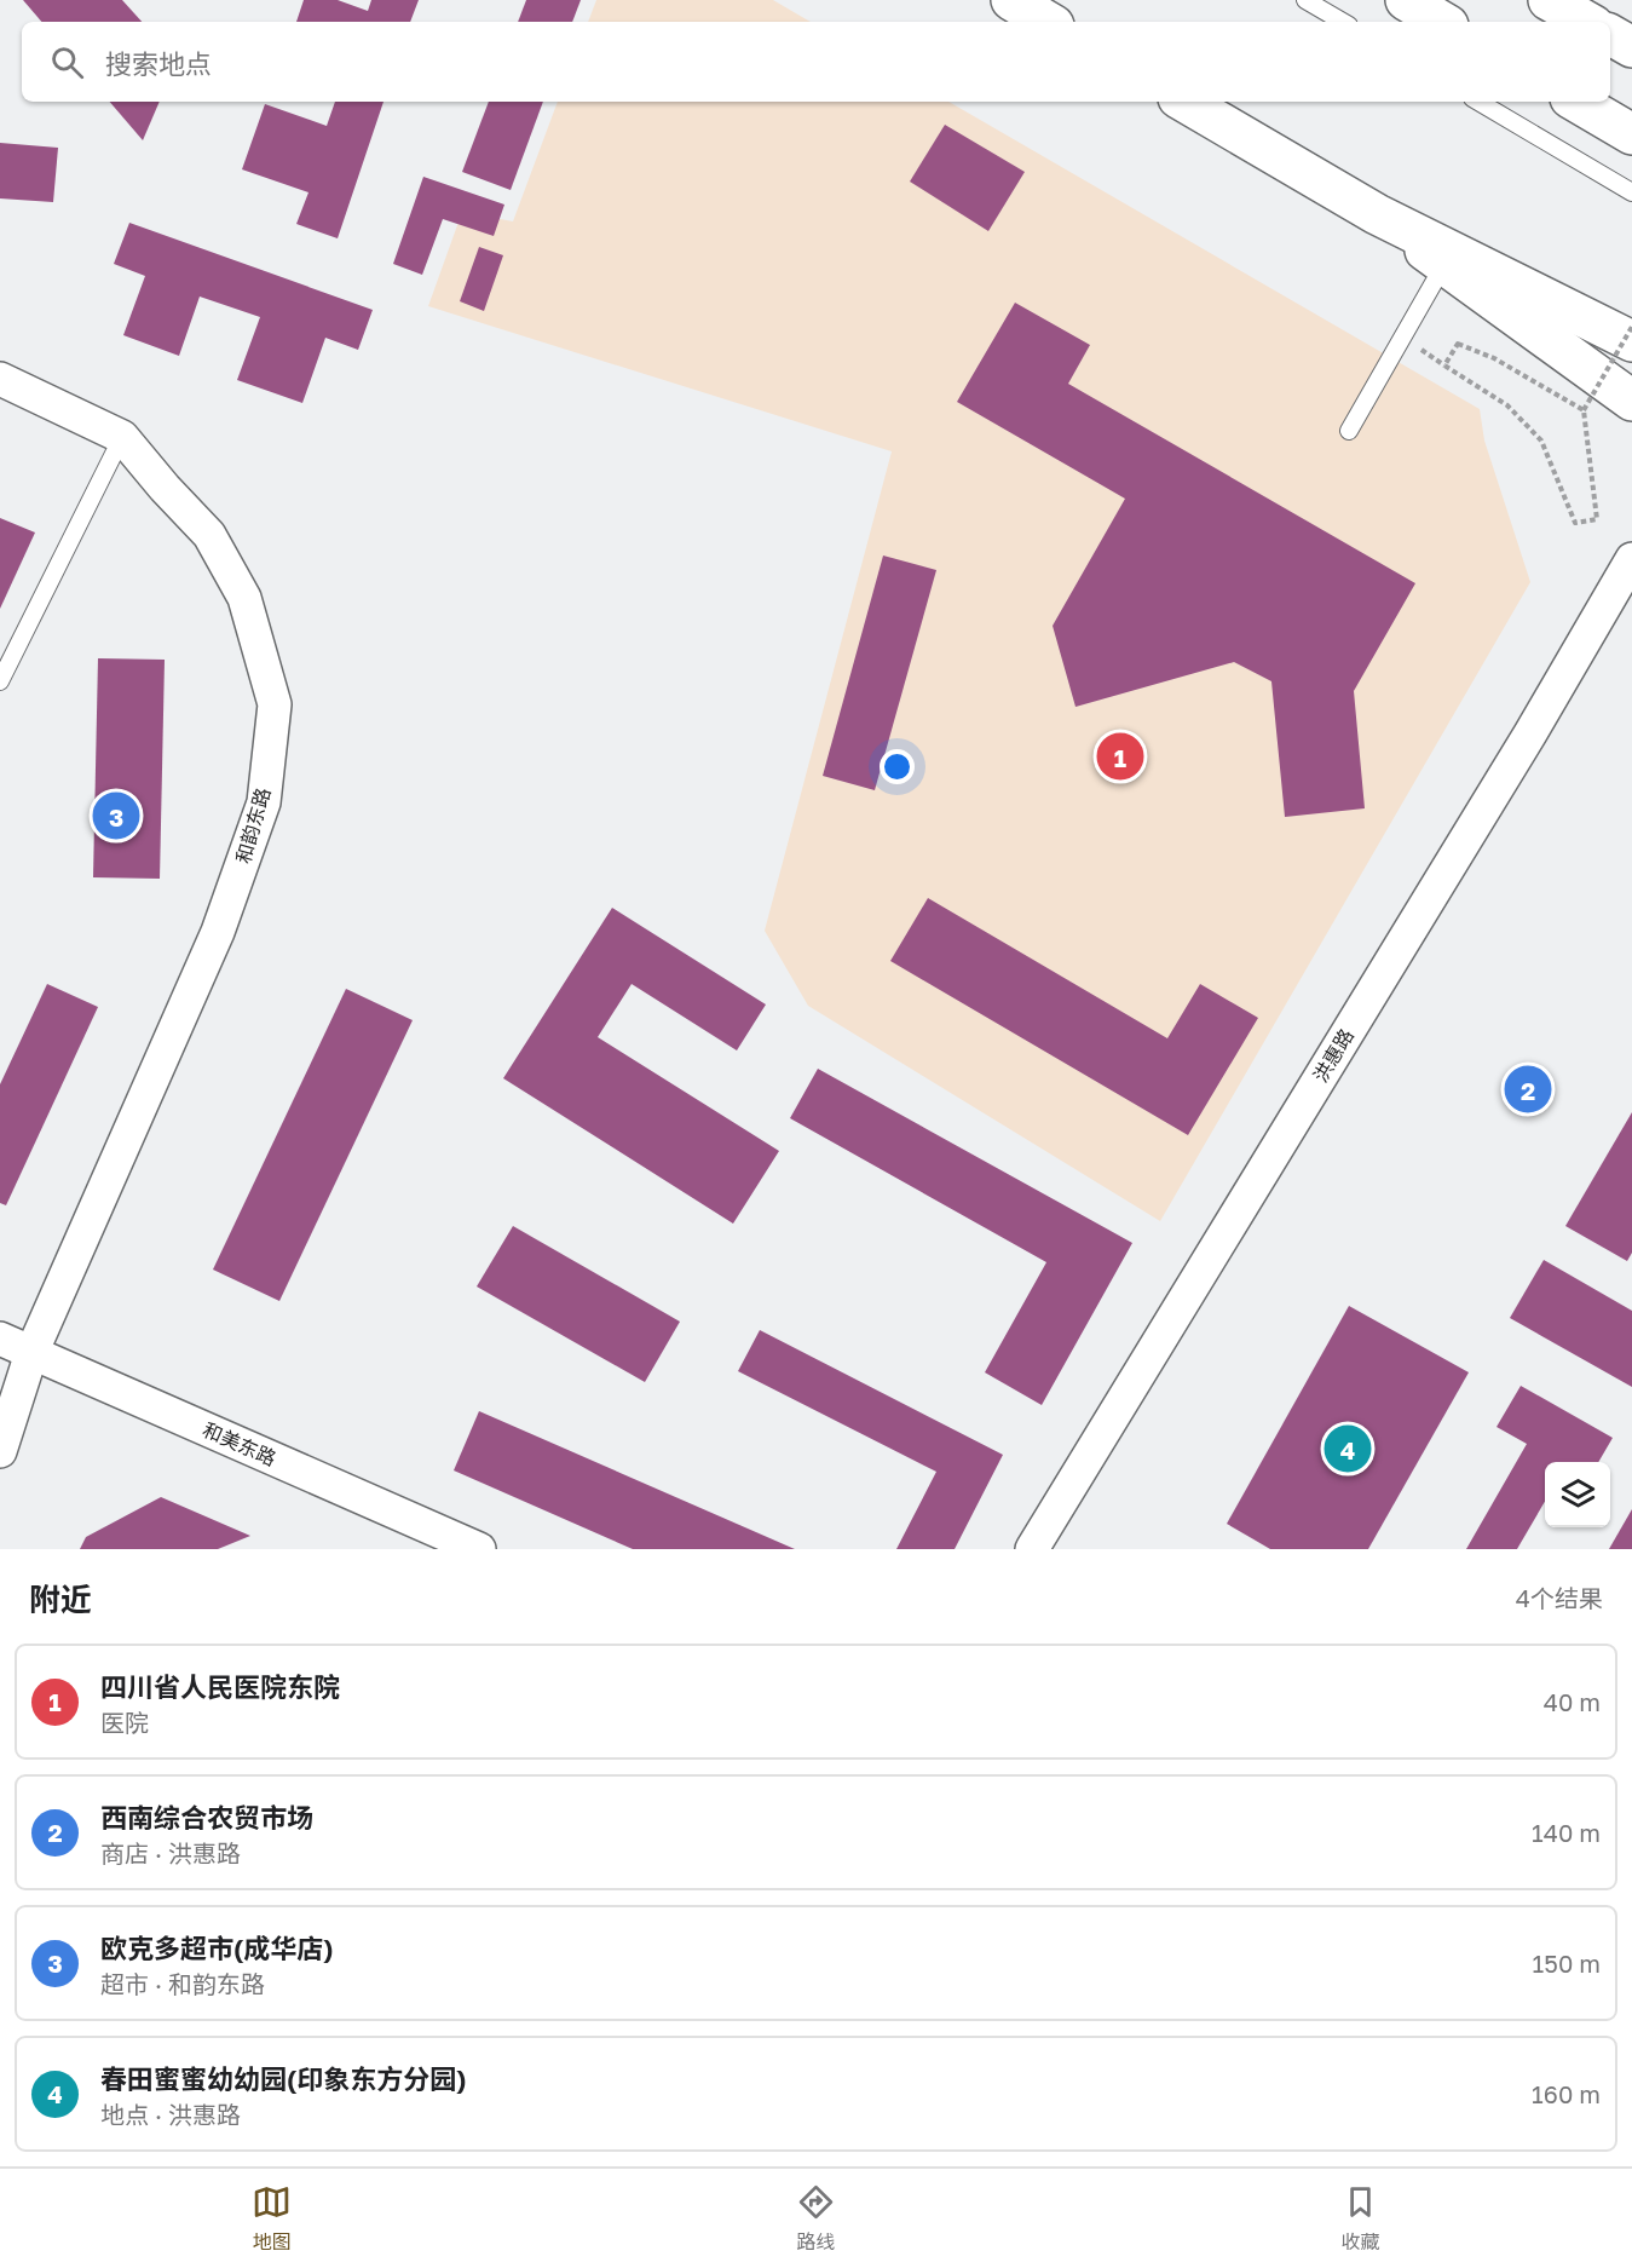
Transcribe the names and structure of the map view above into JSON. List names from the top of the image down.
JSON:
{
  "streets": {
    "street": ["和韵东路", "洪惠路", "和美东路"]
  },
  "crossings": [
    ["和韵东路", "和美东路"]
  ],
  "page": {
    "search": "搜索地点",
    "pins": [
      "1",
      "3",
      "2",
      "4"
    ],
    "heading": ["附近", "4个结果"],
    "list": [
      {
        "mark": "1",
        "name": "四川省人民医院东院",
        "note": "医院",
        "value": "40 m"
      },
      {
        "mark": "2",
        "name": "西南综合农贸市场",
        "note": "商店 · 洪惠路",
        "value": "140 m"
      },
      {
        "mark": "3",
        "name": "欧克多超市(成华店)",
        "note": "超市 · 和韵东路",
        "value": "150 m"
      },
      {
        "mark": "4",
        "name": "春田蜜蜜幼幼园(印象东方分园)",
        "note": "地点 · 洪惠路",
        "value": "160 m"
      }
    ],
    "nav": ["地图", "路线", "收藏"]
  }
}
